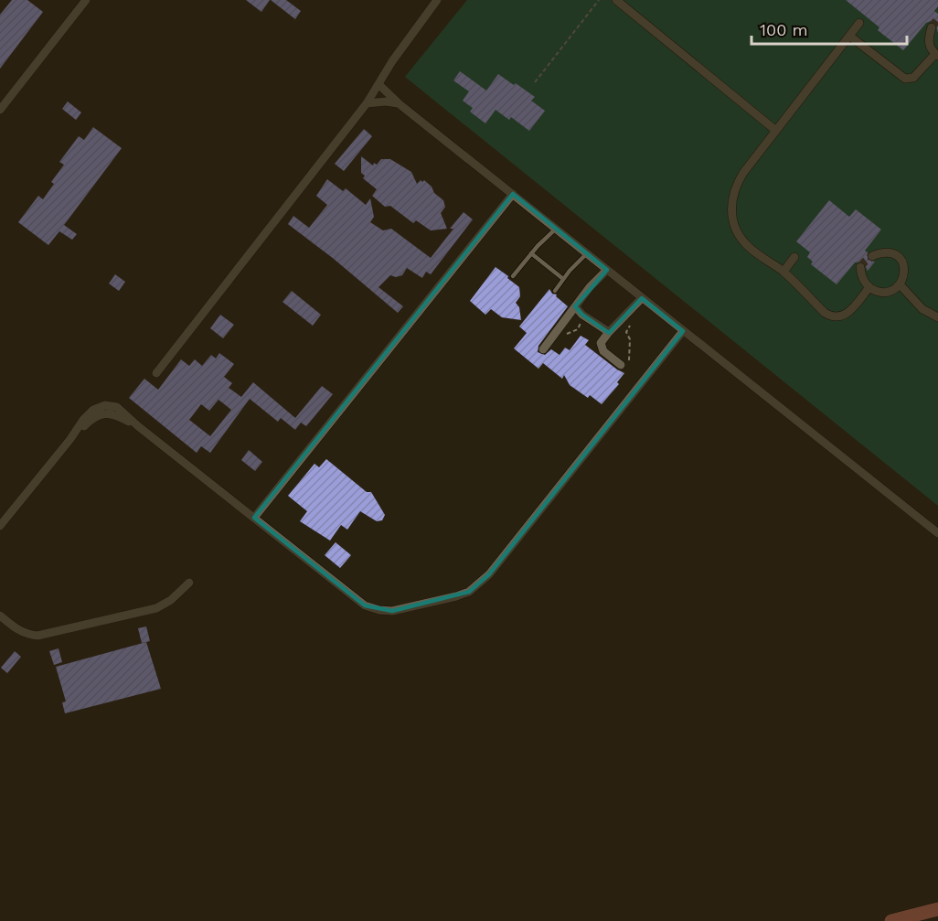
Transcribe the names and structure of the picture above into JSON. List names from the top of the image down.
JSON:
{
  "scale_bar": "100 m"
}
